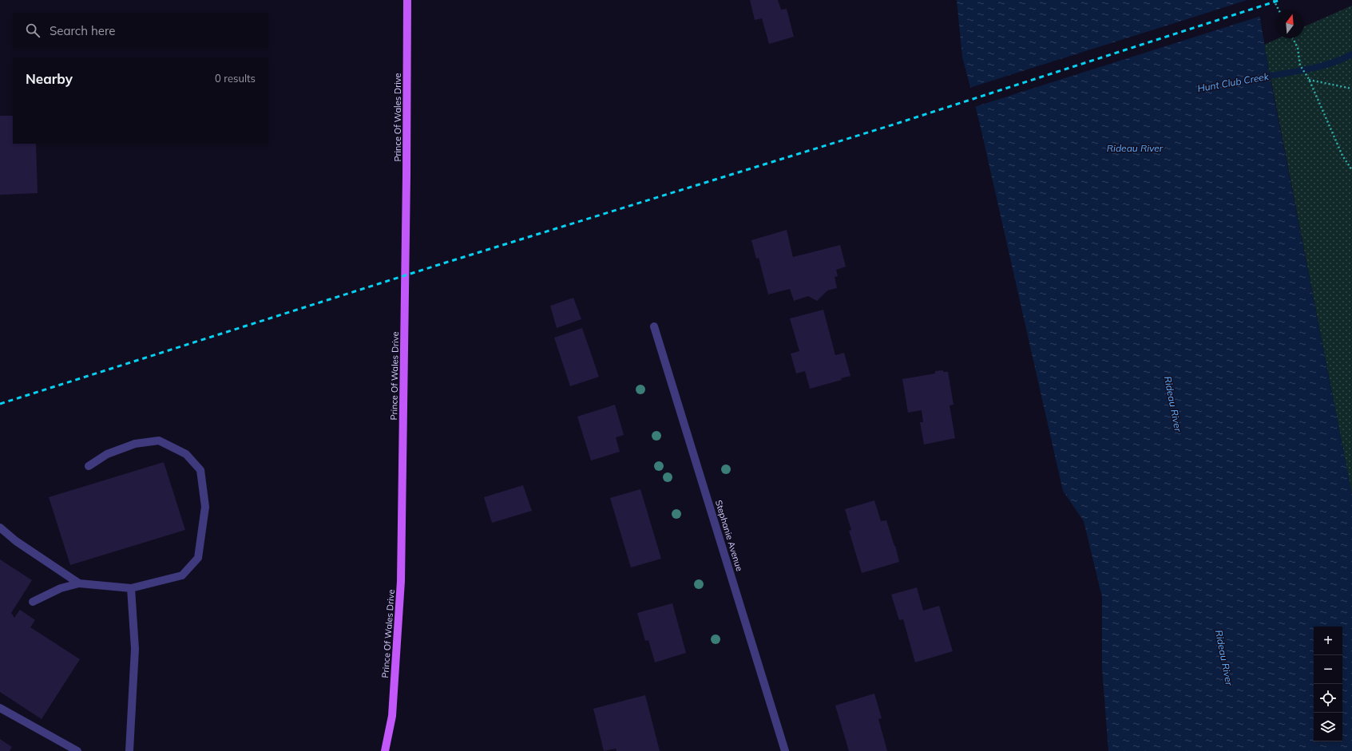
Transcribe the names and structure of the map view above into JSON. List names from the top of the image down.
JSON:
{
  "streets": {
    "main road": ["Prince Of Wales Drive"],
    "street": ["Stephanie Avenue"]
  },
  "water": ["Hunt Club Creek", "Rideau River"],
  "north": "top",
  "page": {
    "search": "Search here",
    "heading": ["Nearby", "0 results"],
    "map_buttons": ["+", "−"]
  }
}
